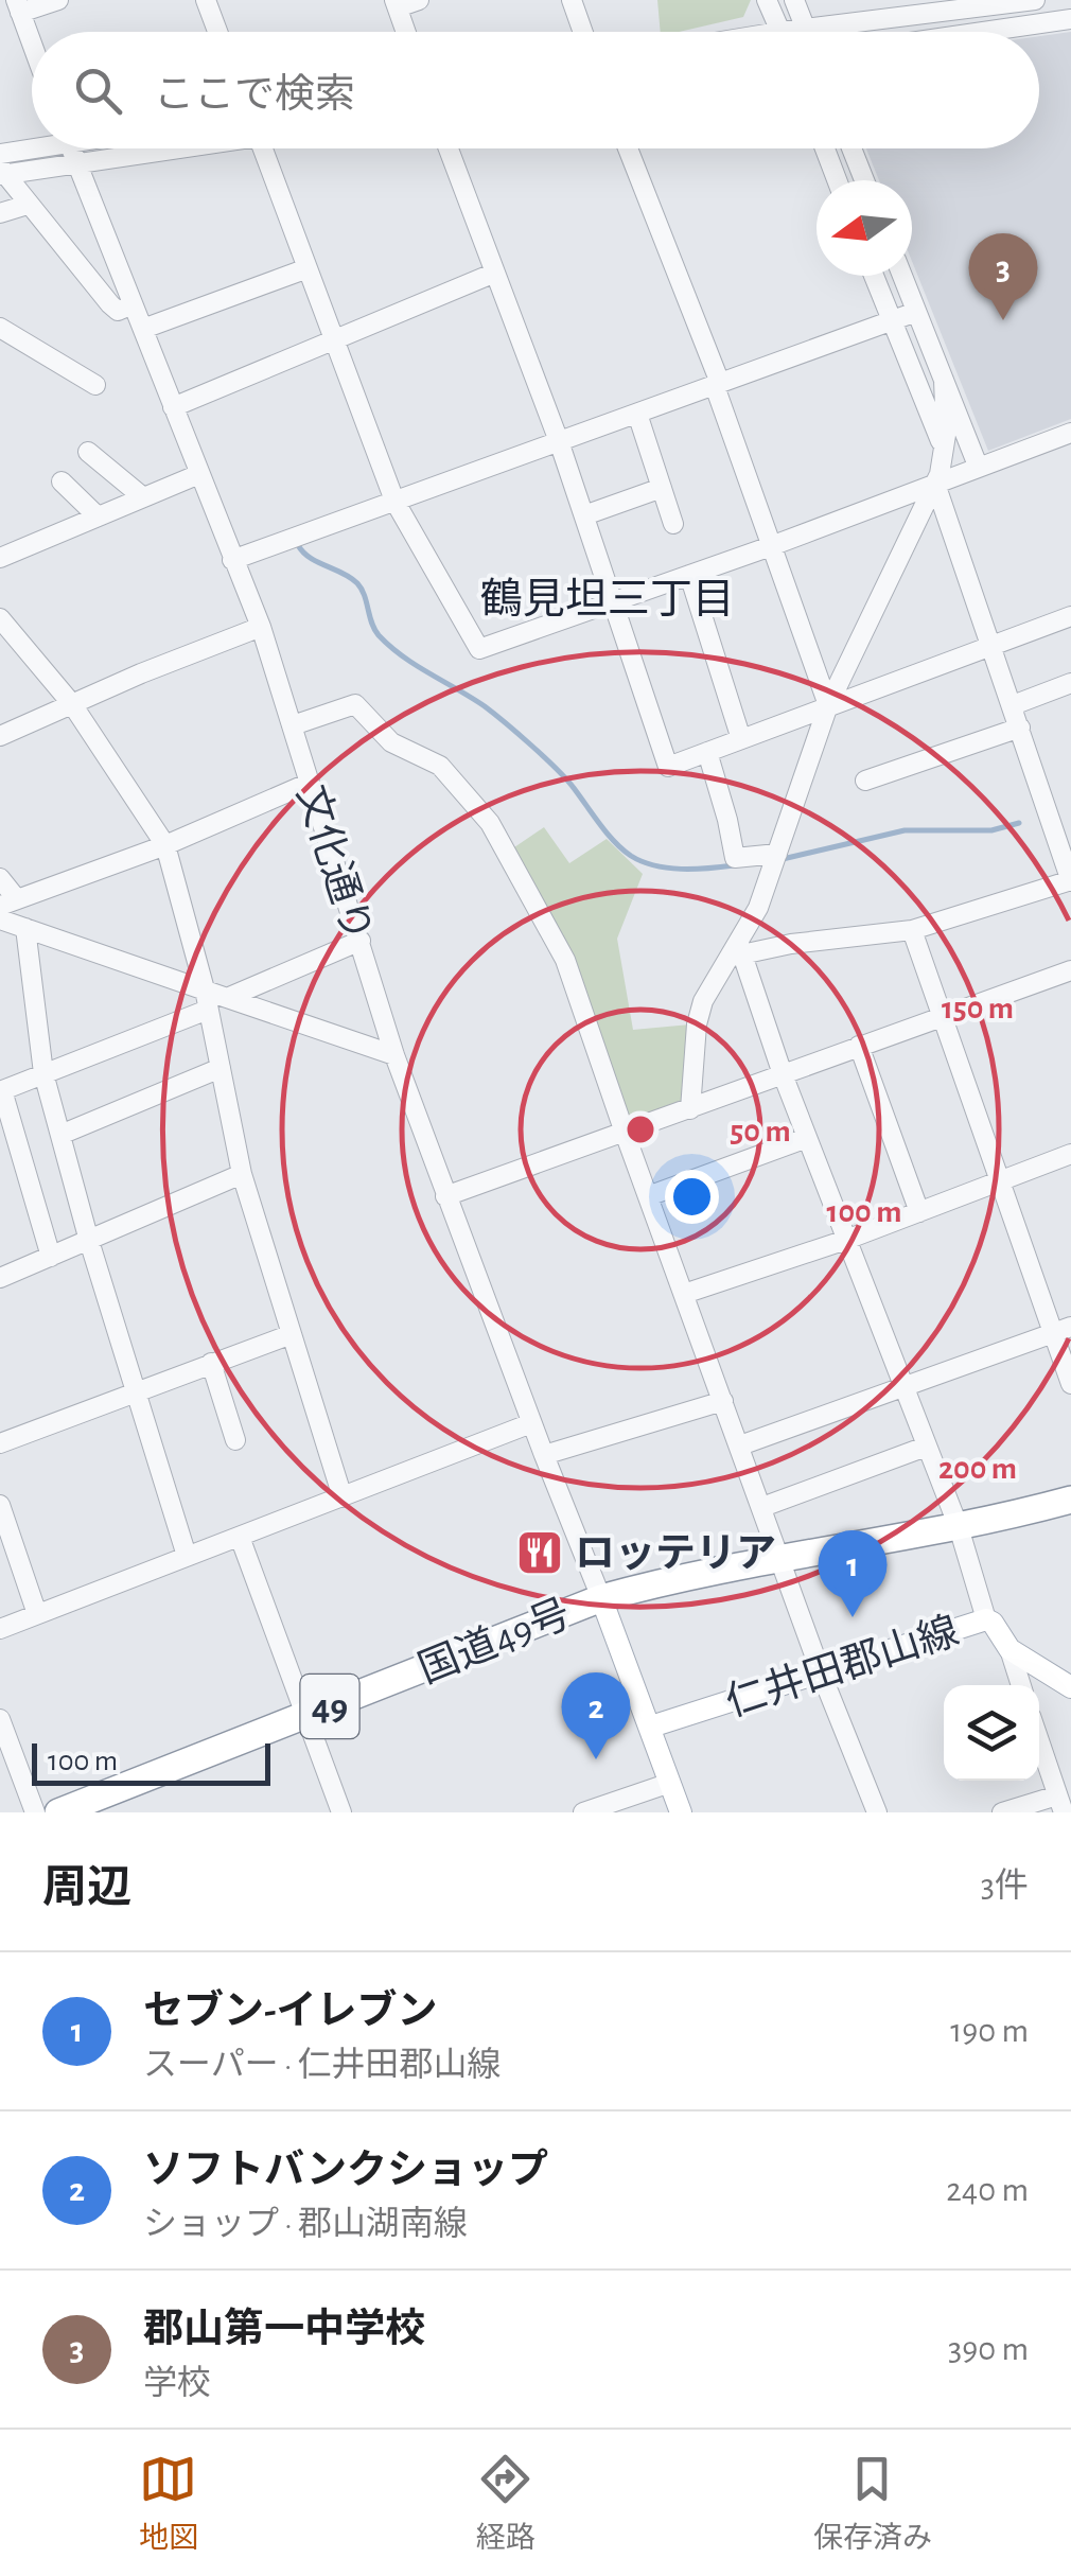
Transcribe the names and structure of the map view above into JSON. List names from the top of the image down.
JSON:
{
  "streets": {
    "highway": ["国道49号", "49"],
    "main road": ["仁井田郡山線"],
    "street": ["文化通り"]
  },
  "crossings": [
    ["文化通り", "国道49号"]
  ],
  "districts": ["鶴見坦三丁目"],
  "places": {
    "restaurant": ["ロッテリア"]
  },
  "scale_bar": "100 m",
  "north": "left",
  "page": {
    "search": "ここで検索",
    "pins": ["3", "1", "2"],
    "scale": "100 m",
    "heading": ["周辺", "3件"],
    "list": [
      {
        "mark": "1",
        "name": "セブン-イレブン",
        "note": "スーパー · 仁井田郡山線",
        "value": "190 m"
      },
      {
        "mark": "2",
        "name": "ソフトバンクショップ",
        "note": "ショップ · 郡山湖南線",
        "value": "240 m"
      },
      {
        "mark": "3",
        "name": "郡山第一中学校",
        "note": "学校",
        "value": "390 m"
      }
    ],
    "nav": ["地図", "経路", "保存済み"]
  },
  "rings": [
    "150 m",
    "50 m",
    "100 m",
    "200 m"
  ]
}
